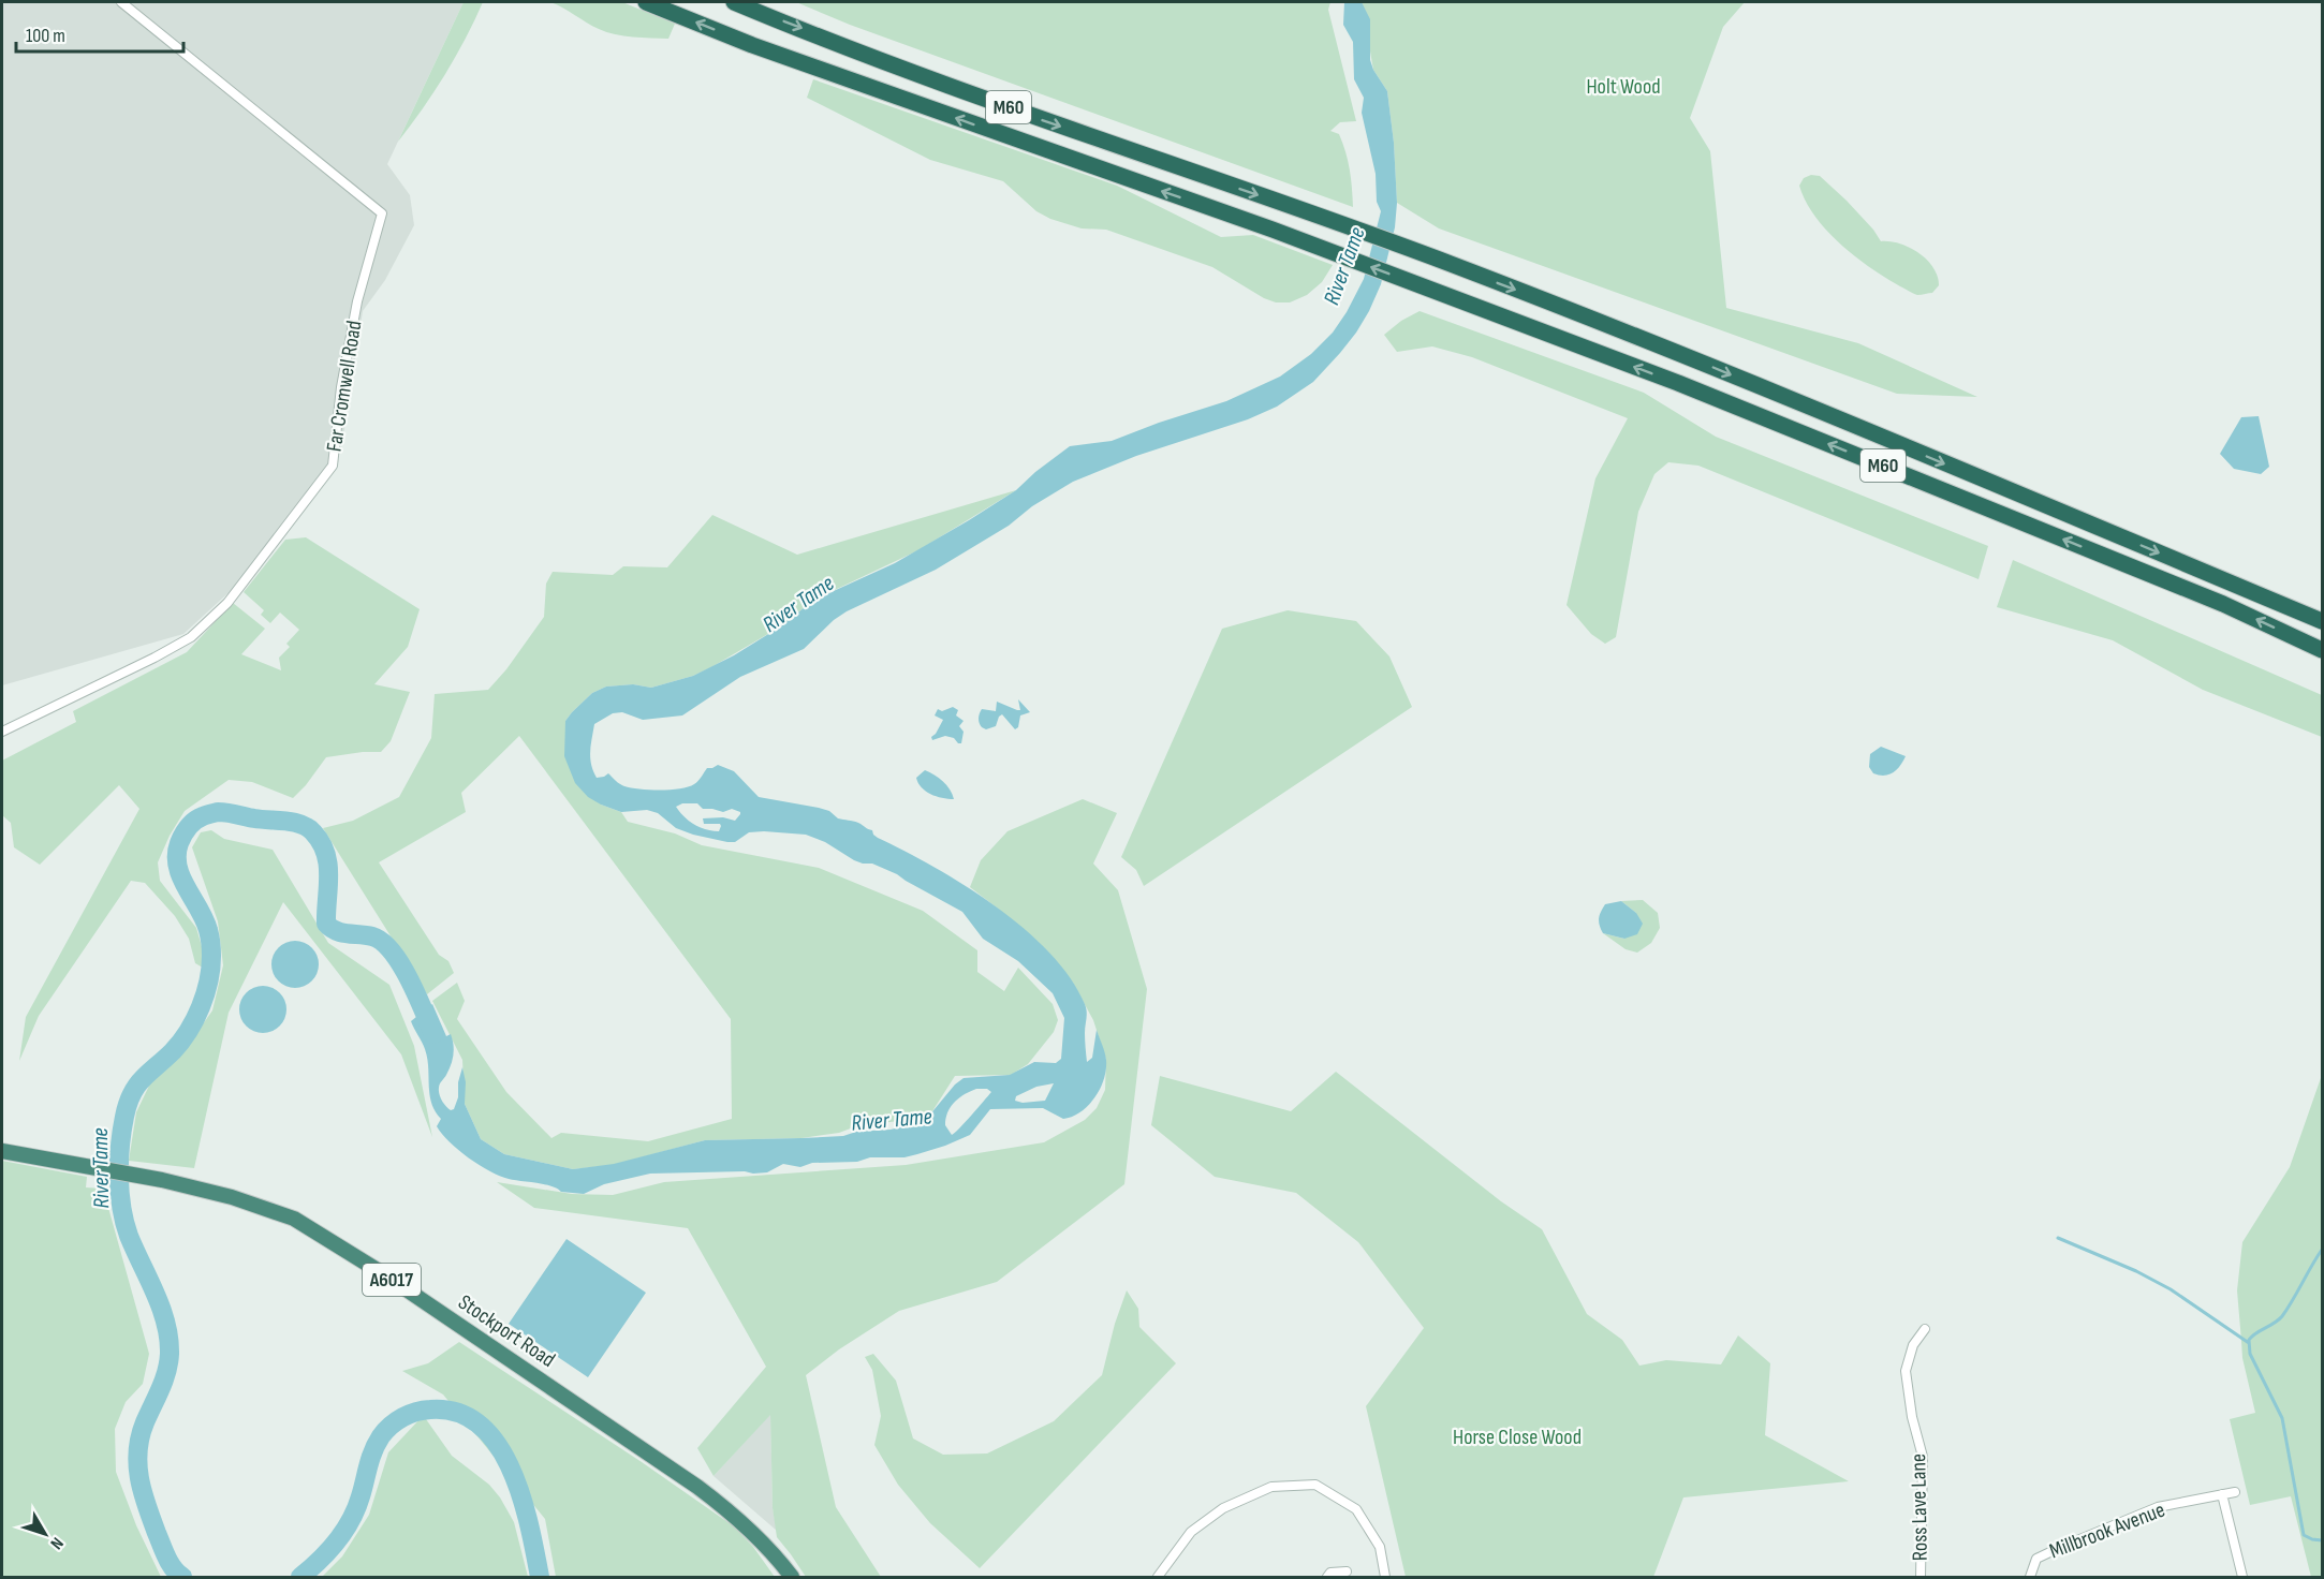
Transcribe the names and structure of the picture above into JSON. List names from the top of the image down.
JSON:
{
  "streets": {
    "highway": ["M60", "A6017", "Stockport Road"],
    "street": ["Far Cromwell Road", "Ross Lave Lane", "Millbrook Avenue"]
  },
  "water": ["River Tame"],
  "parks": ["Holt Wood", "Horse Close Wood"],
  "scale_bar": "100 m",
  "north": "bottom right"
}
